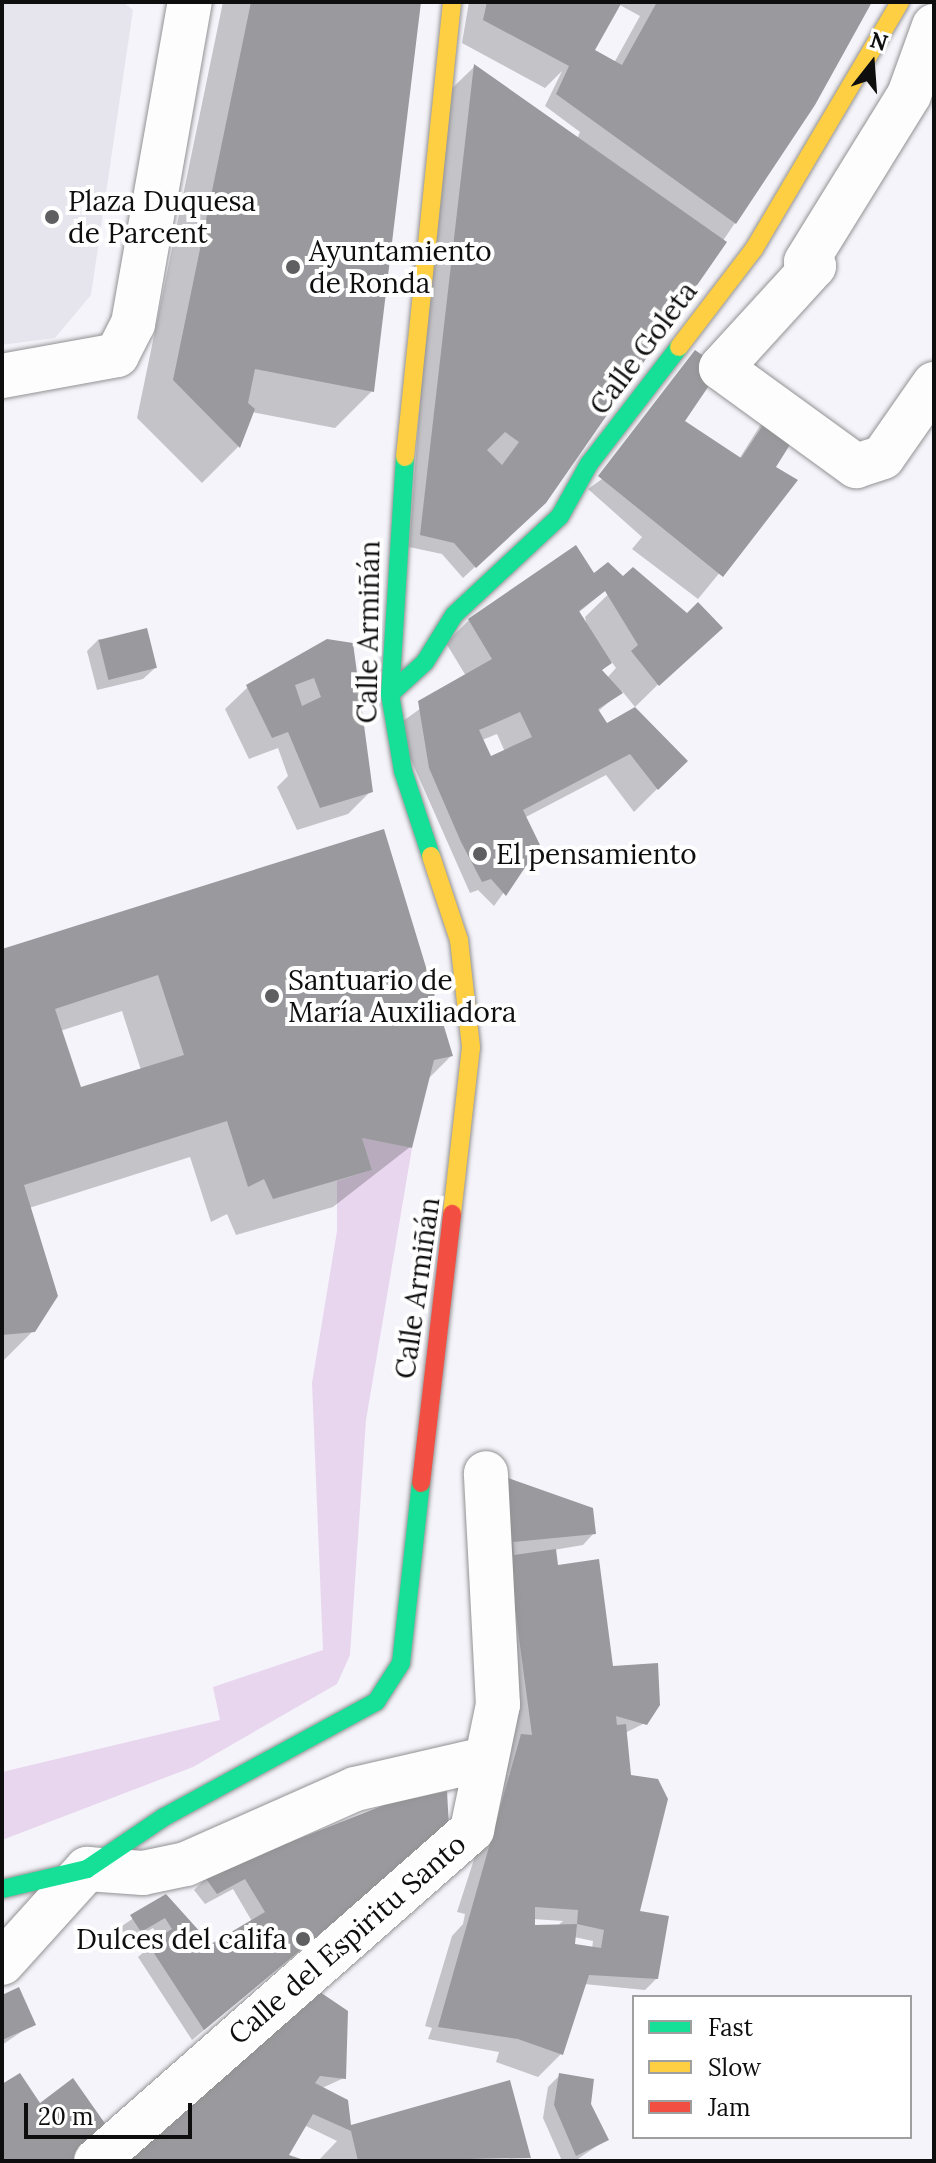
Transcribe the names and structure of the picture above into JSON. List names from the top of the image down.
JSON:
{
  "streets": {
    "street": ["Calle Goleta", "Calle Armiñán", "Calle del Espiritu Santo"]
  },
  "crossings": [
    ["Calle Goleta", "Calle Armiñán"]
  ],
  "places": [
    "Plaza Duquesa de Parcent",
    "Ayuntamiento de Ronda",
    "El pensamiento",
    "Santuario de María Auxiliadora",
    "Dulces del califa"
  ],
  "legend": ["Fast", "Slow", "Jam"],
  "scale_bar": "20 m",
  "north": "top"
}
